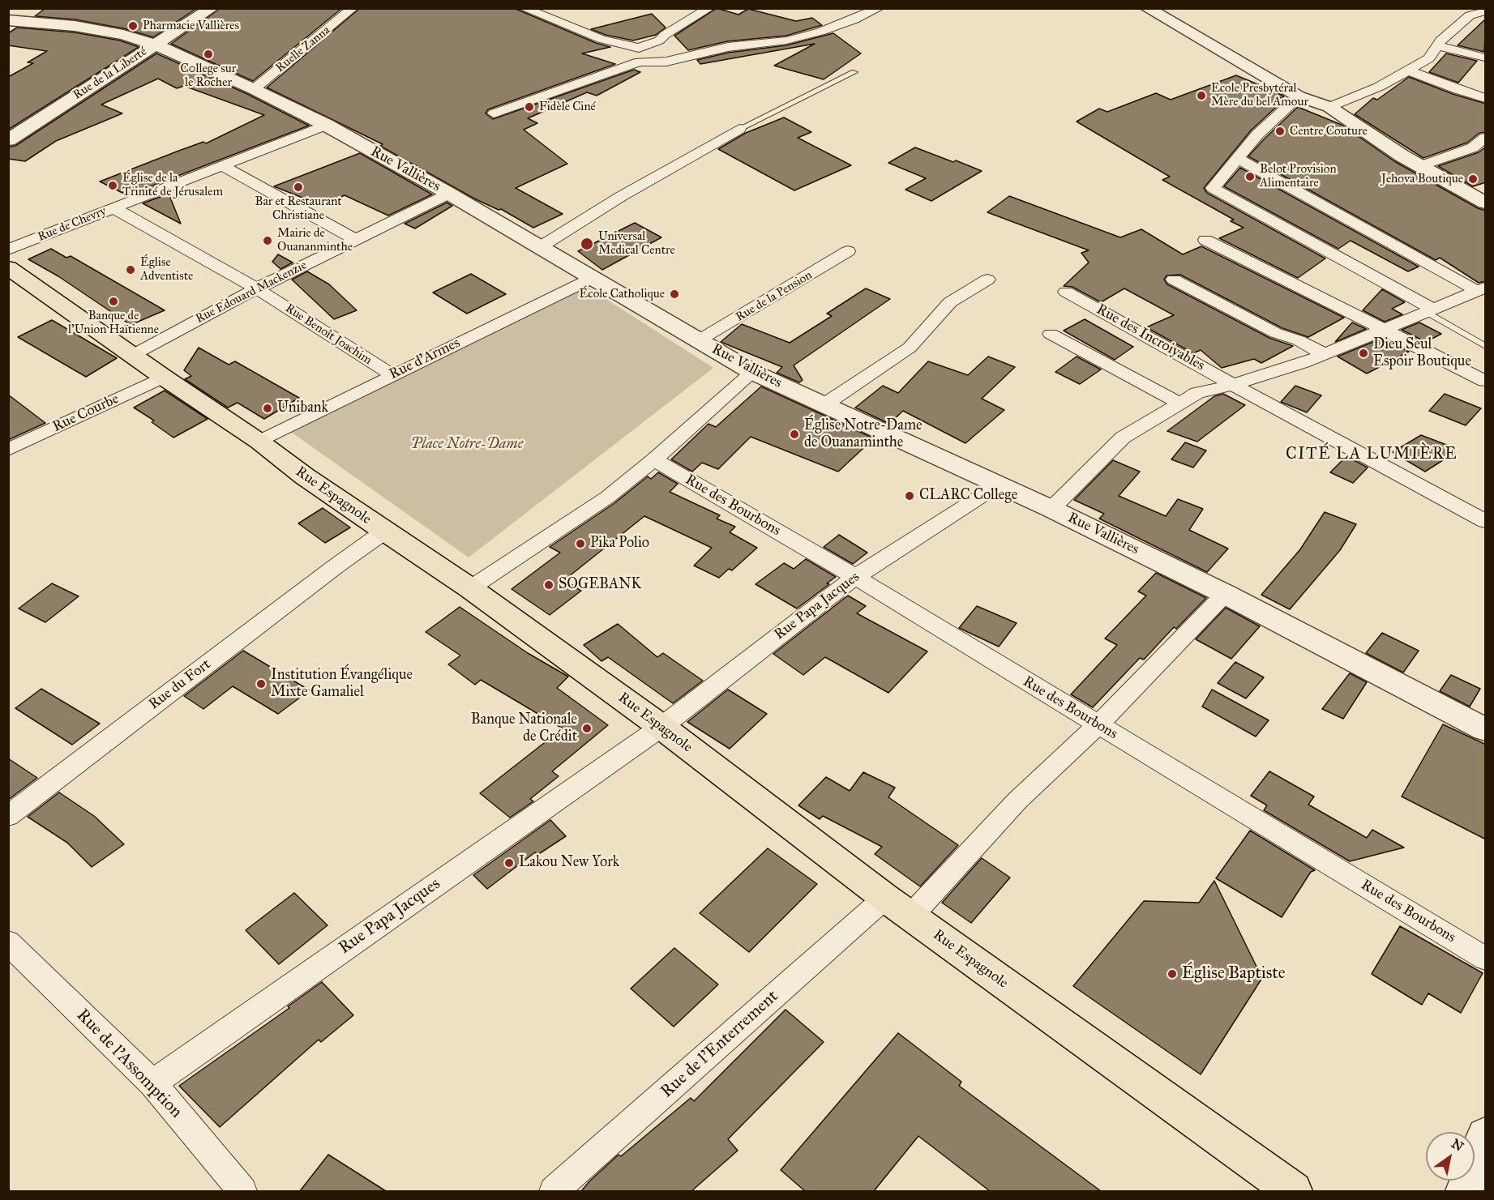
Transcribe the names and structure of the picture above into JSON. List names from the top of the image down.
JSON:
{
  "streets": {
    "main road": ["Rue Espagnole"],
    "street": [
      "Ruelle Zanna",
      "Rue de la Liberté",
      "Rue Vallières",
      "Rue de Chevry",
      "Rue Edouard Mackenzie",
      "Rue de la Pension",
      "Rue Benoît Joachim",
      "Rue des Incroiyables",
      "Rue d'Armes",
      "Rue Courbe",
      "Rue des Bourbons",
      "Rue Papa Jacques",
      "Rue du Fort",
      "Rue de l'Enterrement",
      "Rue de l'Assomption"
    ]
  },
  "crossings": [
    ["Ruelle Zanna", "Rue Vallières"],
    ["Rue de la Liberté", "Rue Vallières"],
    ["Rue Vallières", "Rue de Chevry"],
    ["Rue Vallières", "Rue Edouard Mackenzie"],
    ["Rue Vallières", "Rue de la Pension"],
    ["Rue Vallières", "Rue d'Armes"],
    ["Rue Vallières", "Rue Papa Jacques"],
    ["Rue de Chevry", "Rue Benoît Joachim"],
    ["Rue Edouard Mackenzie", "Rue Benoît Joachim"],
    ["Rue Edouard Mackenzie", "Rue Espagnole"],
    ["Rue Benoît Joachim", "Rue d'Armes"],
    ["Rue d'Armes", "Rue Espagnole"],
    ["Rue Courbe", "Rue Espagnole"],
    ["Rue Espagnole", "Rue Papa Jacques"],
    ["Rue Espagnole", "Rue du Fort"],
    ["Rue Espagnole", "Rue de l'Enterrement"],
    ["Rue des Bourbons", "Rue Papa Jacques"],
    ["Rue Papa Jacques", "Rue de l'Assomption"]
  ],
  "districts": ["CITÉ LA LUMIÈRE"],
  "parks": ["Place Notre-Dame"],
  "places": [
    "Pharmacie Vallières",
    "C0llege sur le Rocher",
    "Ecole Presbytéral Mère du bel Amour",
    "Fidèle Ciné",
    "Centre Couture",
    "Belot Provision Alimentaire",
    "Jehova Boutique",
    "Église de la Trinité de Jérusalem",
    "Bar et Restaurant Christiane",
    "Mairie de Ouananminthe",
    "Universal Medical Centre",
    "Église Adventiste",
    "École Catholique",
    "Banque de l'Union Haïtienne",
    "Dieu Seul Espoir Boutique",
    "Unibank",
    "Église Notre-Dame de Ouanaminthe",
    "CLARC College",
    "Pika Polio",
    "SOGEBANK",
    "Institution Évangélique Mixte Gamaliel",
    "Banque Nationale de Crédit",
    "Lakou New York",
    "Église Baptiste"
  ],
  "north": "top right"
}
